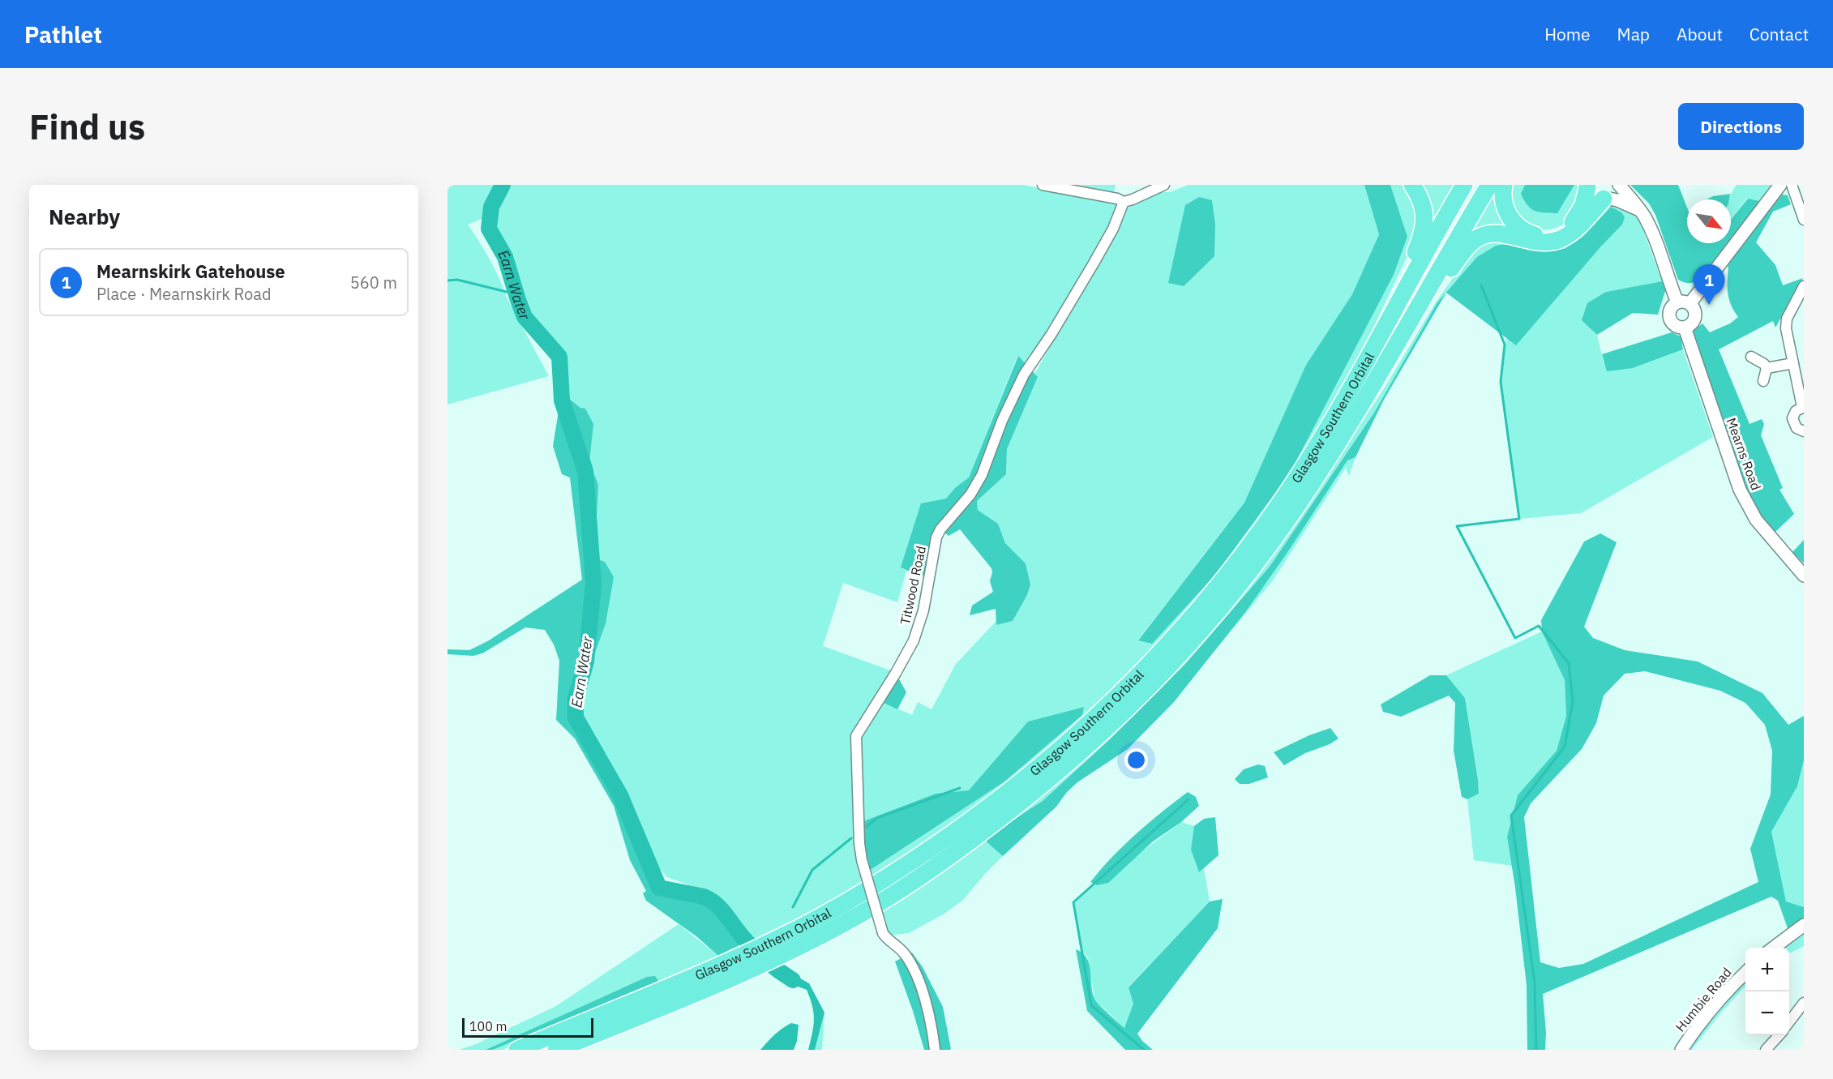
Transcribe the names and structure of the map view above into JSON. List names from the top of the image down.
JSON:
{
  "streets": {
    "highway": ["Glasgow Southern Orbital"],
    "street": ["Mearns Road", "Titwood Road", "Humbie Road"]
  },
  "water": ["Earn Water"],
  "scale_bar": "100 m",
  "north": "bottom right",
  "page": {
    "header": "Pathlet",
    "nav": [
      "Home",
      "Map",
      "About",
      "Contact"
    ],
    "buttons": "Directions",
    "title": "Find us",
    "heading": "Nearby",
    "list": [
      {
        "mark": "1",
        "name": "Mearnskirk Gatehouse",
        "note": "Place · Mearnskirk Road",
        "value": "560 m"
      }
    ],
    "pins": "1",
    "map_buttons": ["+", "−"],
    "scale": "100 m"
  }
}
